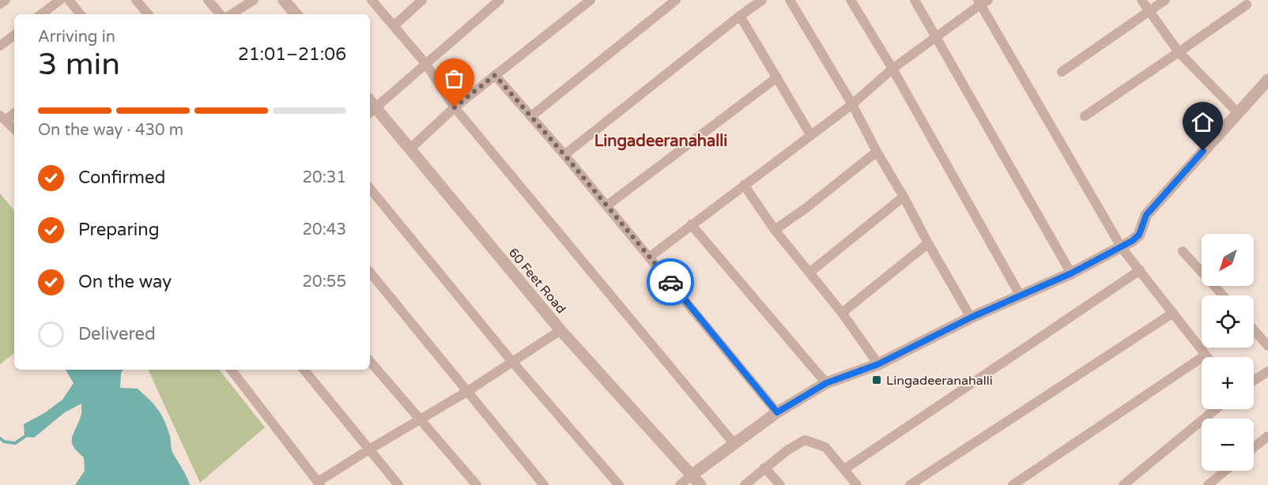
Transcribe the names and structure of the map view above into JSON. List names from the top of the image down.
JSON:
{
  "streets": {
    "street": ["60 Feet Road"]
  },
  "districts": ["Lingadeeranahalli"],
  "places": {
    "transit": ["Lingadeeranahalli"]
  },
  "north": "bottom left",
  "page": {
    "heading": ["3 min", "Arriving in", "21:01–21:06"],
    "bar": "On the way · 430 m",
    "list": [
      ["Confirmed", "20:31"],
      ["Preparing", "20:43"],
      ["On the way", "20:55"],
      "Delivered"
    ],
    "map_buttons": ["+", "−"]
  }
}
